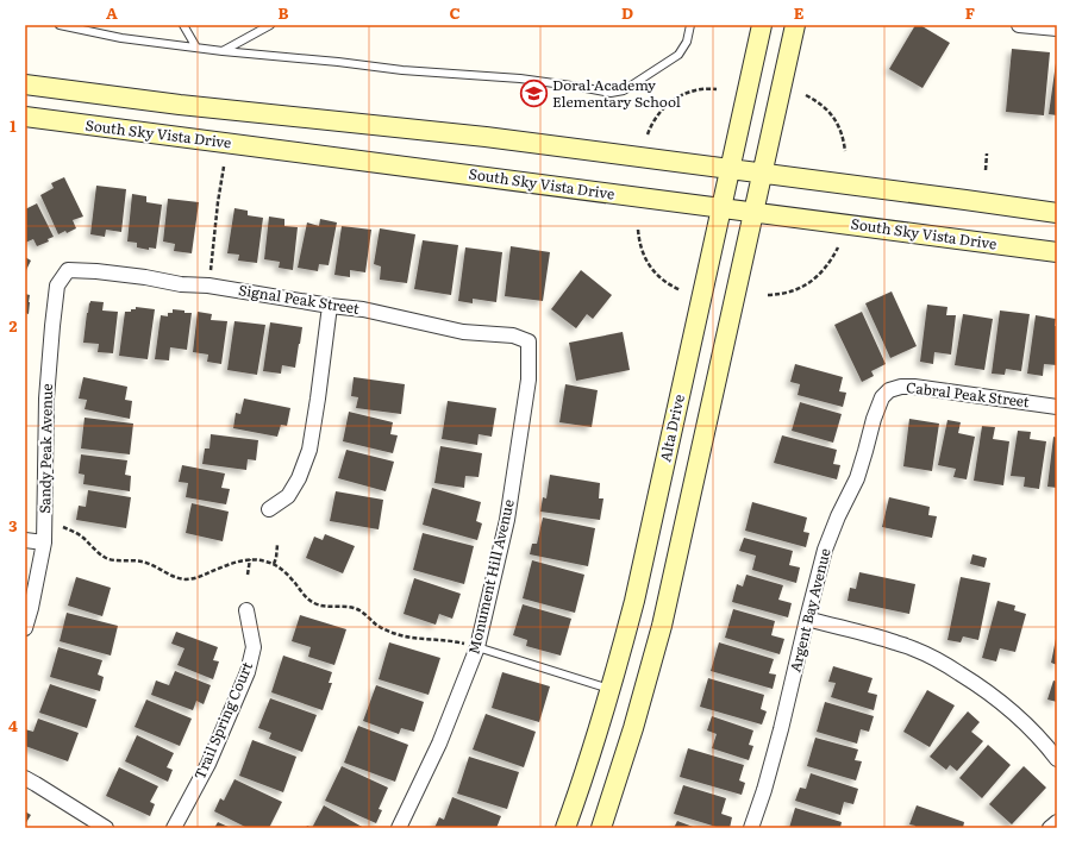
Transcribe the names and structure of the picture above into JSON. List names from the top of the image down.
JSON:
{
  "streets": {
    "main road": ["South Sky Vista Drive", "Alta Drive"],
    "street": [
      "Signal Peak Street",
      "Cabral Peak Street",
      "Sandy Peak Avenue",
      "Monument Hill Avenue",
      "Argent Bay Avenue",
      "Trail Spring Court"
    ]
  },
  "crossings": [
    ["South Sky Vista Drive", "Alta Drive"],
    ["Signal Peak Street", "Sandy Peak Avenue"],
    ["Signal Peak Street", "Monument Hill Avenue"],
    ["Cabral Peak Street", "Argent Bay Avenue"]
  ],
  "places": {
    "school or university": ["Doral Academy Elementary School"]
  },
  "grid": {
    "columns": [
      "A",
      "B",
      "C",
      "D",
      "E",
      "F"
    ],
    "rows": [
      "1",
      "2",
      "3",
      "4"
    ]
  }
}
